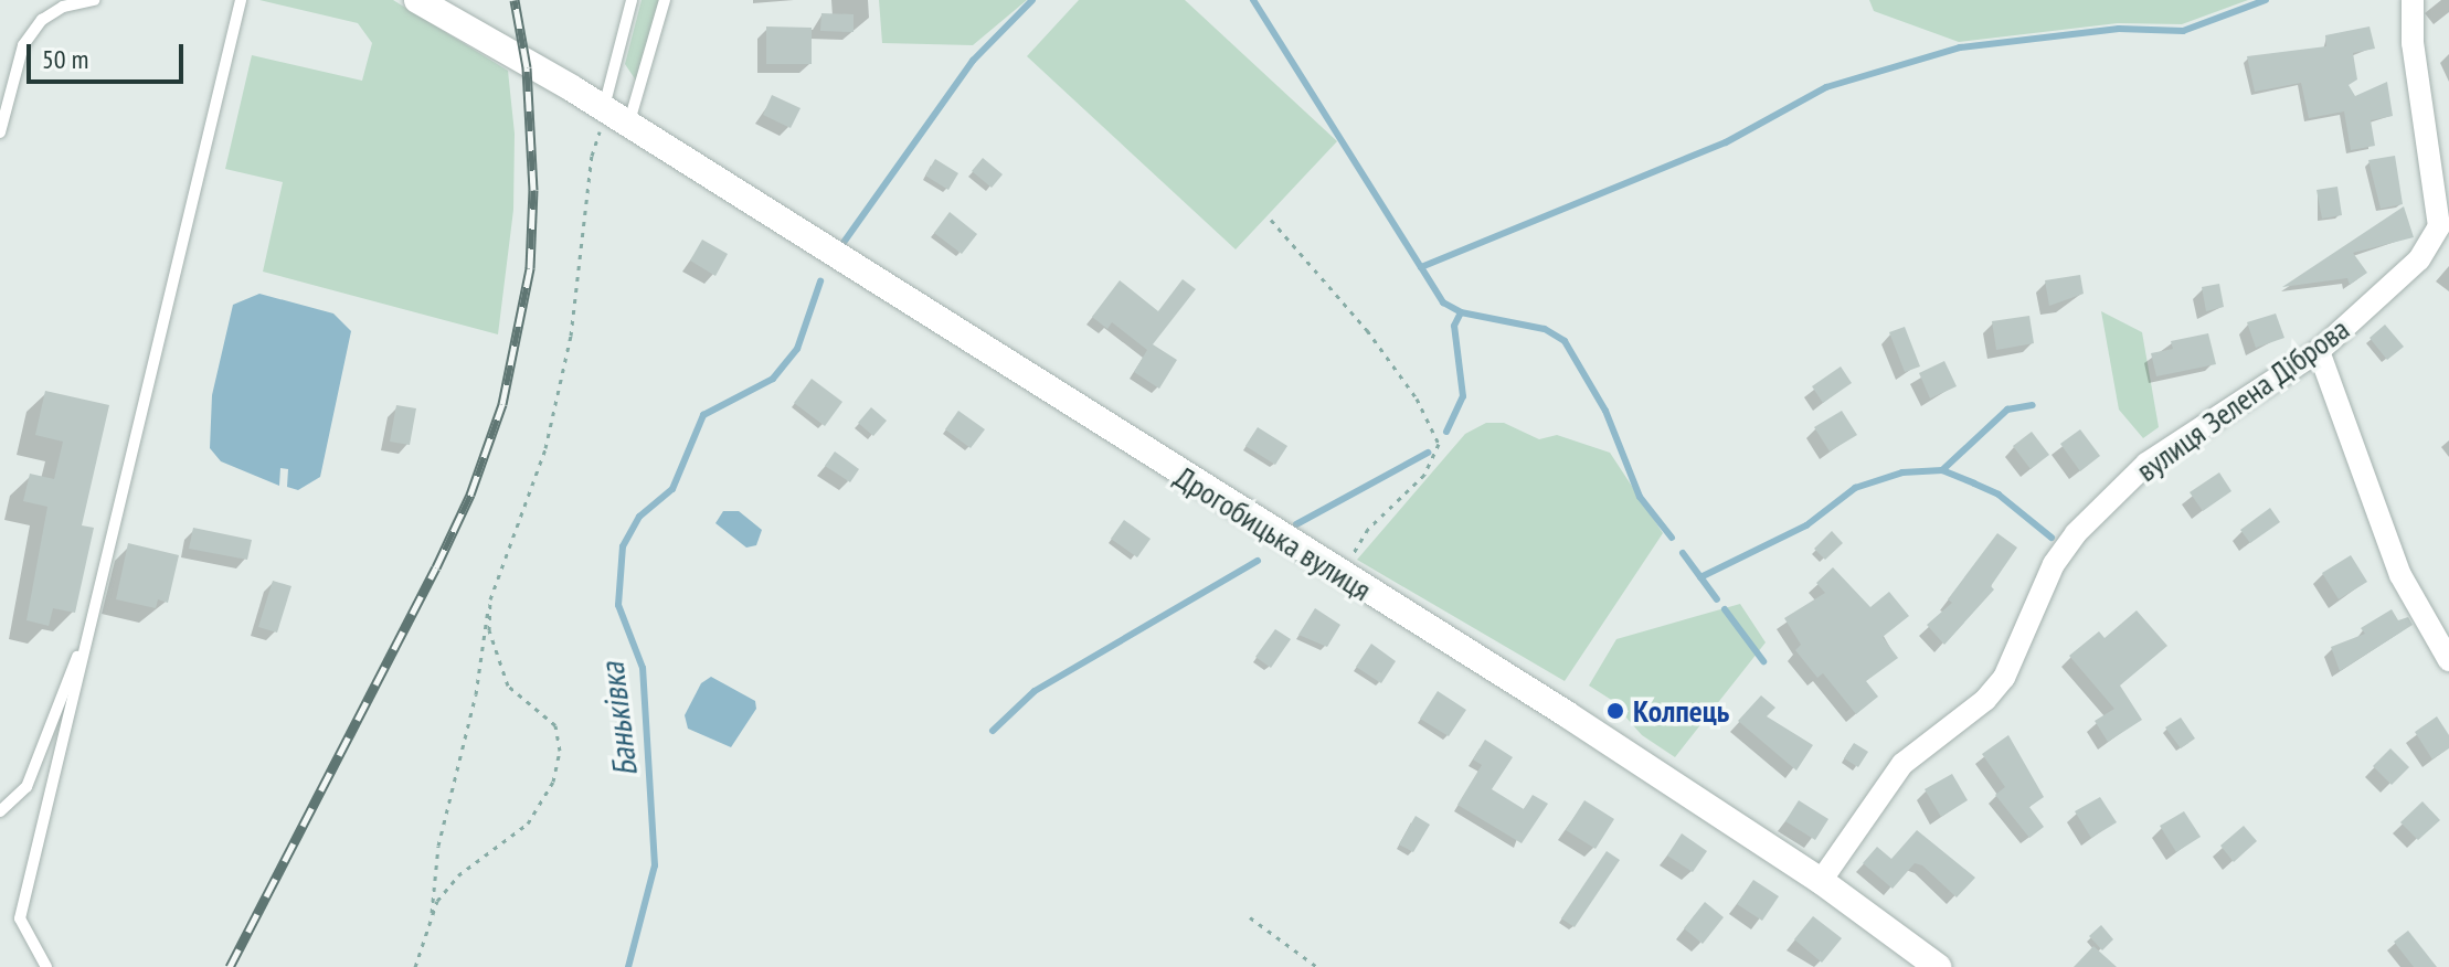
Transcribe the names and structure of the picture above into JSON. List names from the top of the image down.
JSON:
{
  "streets": {
    "street": ["вулиця Зелена Діброва", "Дрогобицька вулиця"]
  },
  "crossings": [
    ["вулиця Зелена Діброва", "Дрогобицька вулиця"]
  ],
  "water": ["Баньківка"],
  "places": ["Колпець"],
  "scale_bar": "50 m"
}
